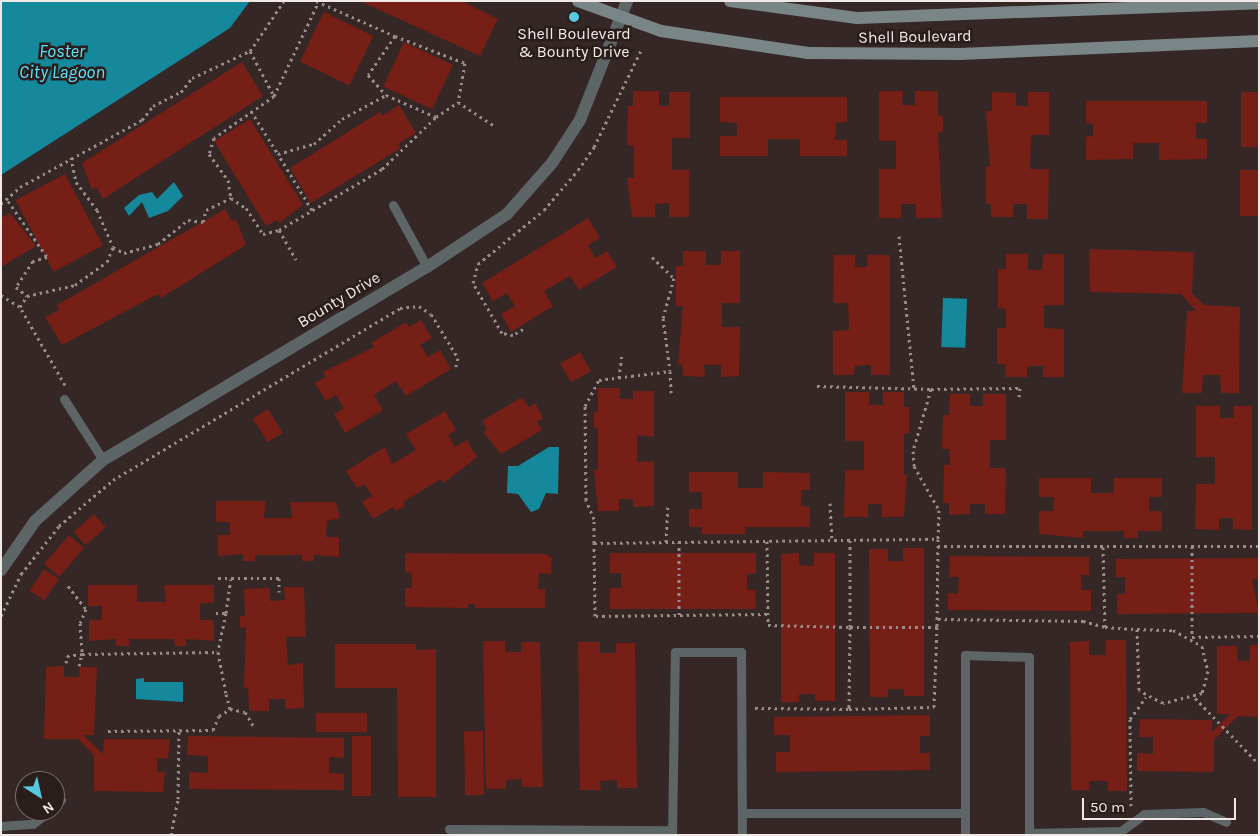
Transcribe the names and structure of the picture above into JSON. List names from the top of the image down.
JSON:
{
  "streets": {
    "main road": ["Shell Boulevard"],
    "street": ["Bounty Drive"]
  },
  "crossings": [
    ["Shell Boulevard", "Bounty Drive"]
  ],
  "water": ["Foster City Lagoon"],
  "places": ["Shell Boulevard & Bounty Drive"],
  "scale_bar": "50 m",
  "north": "bottom right"
}
